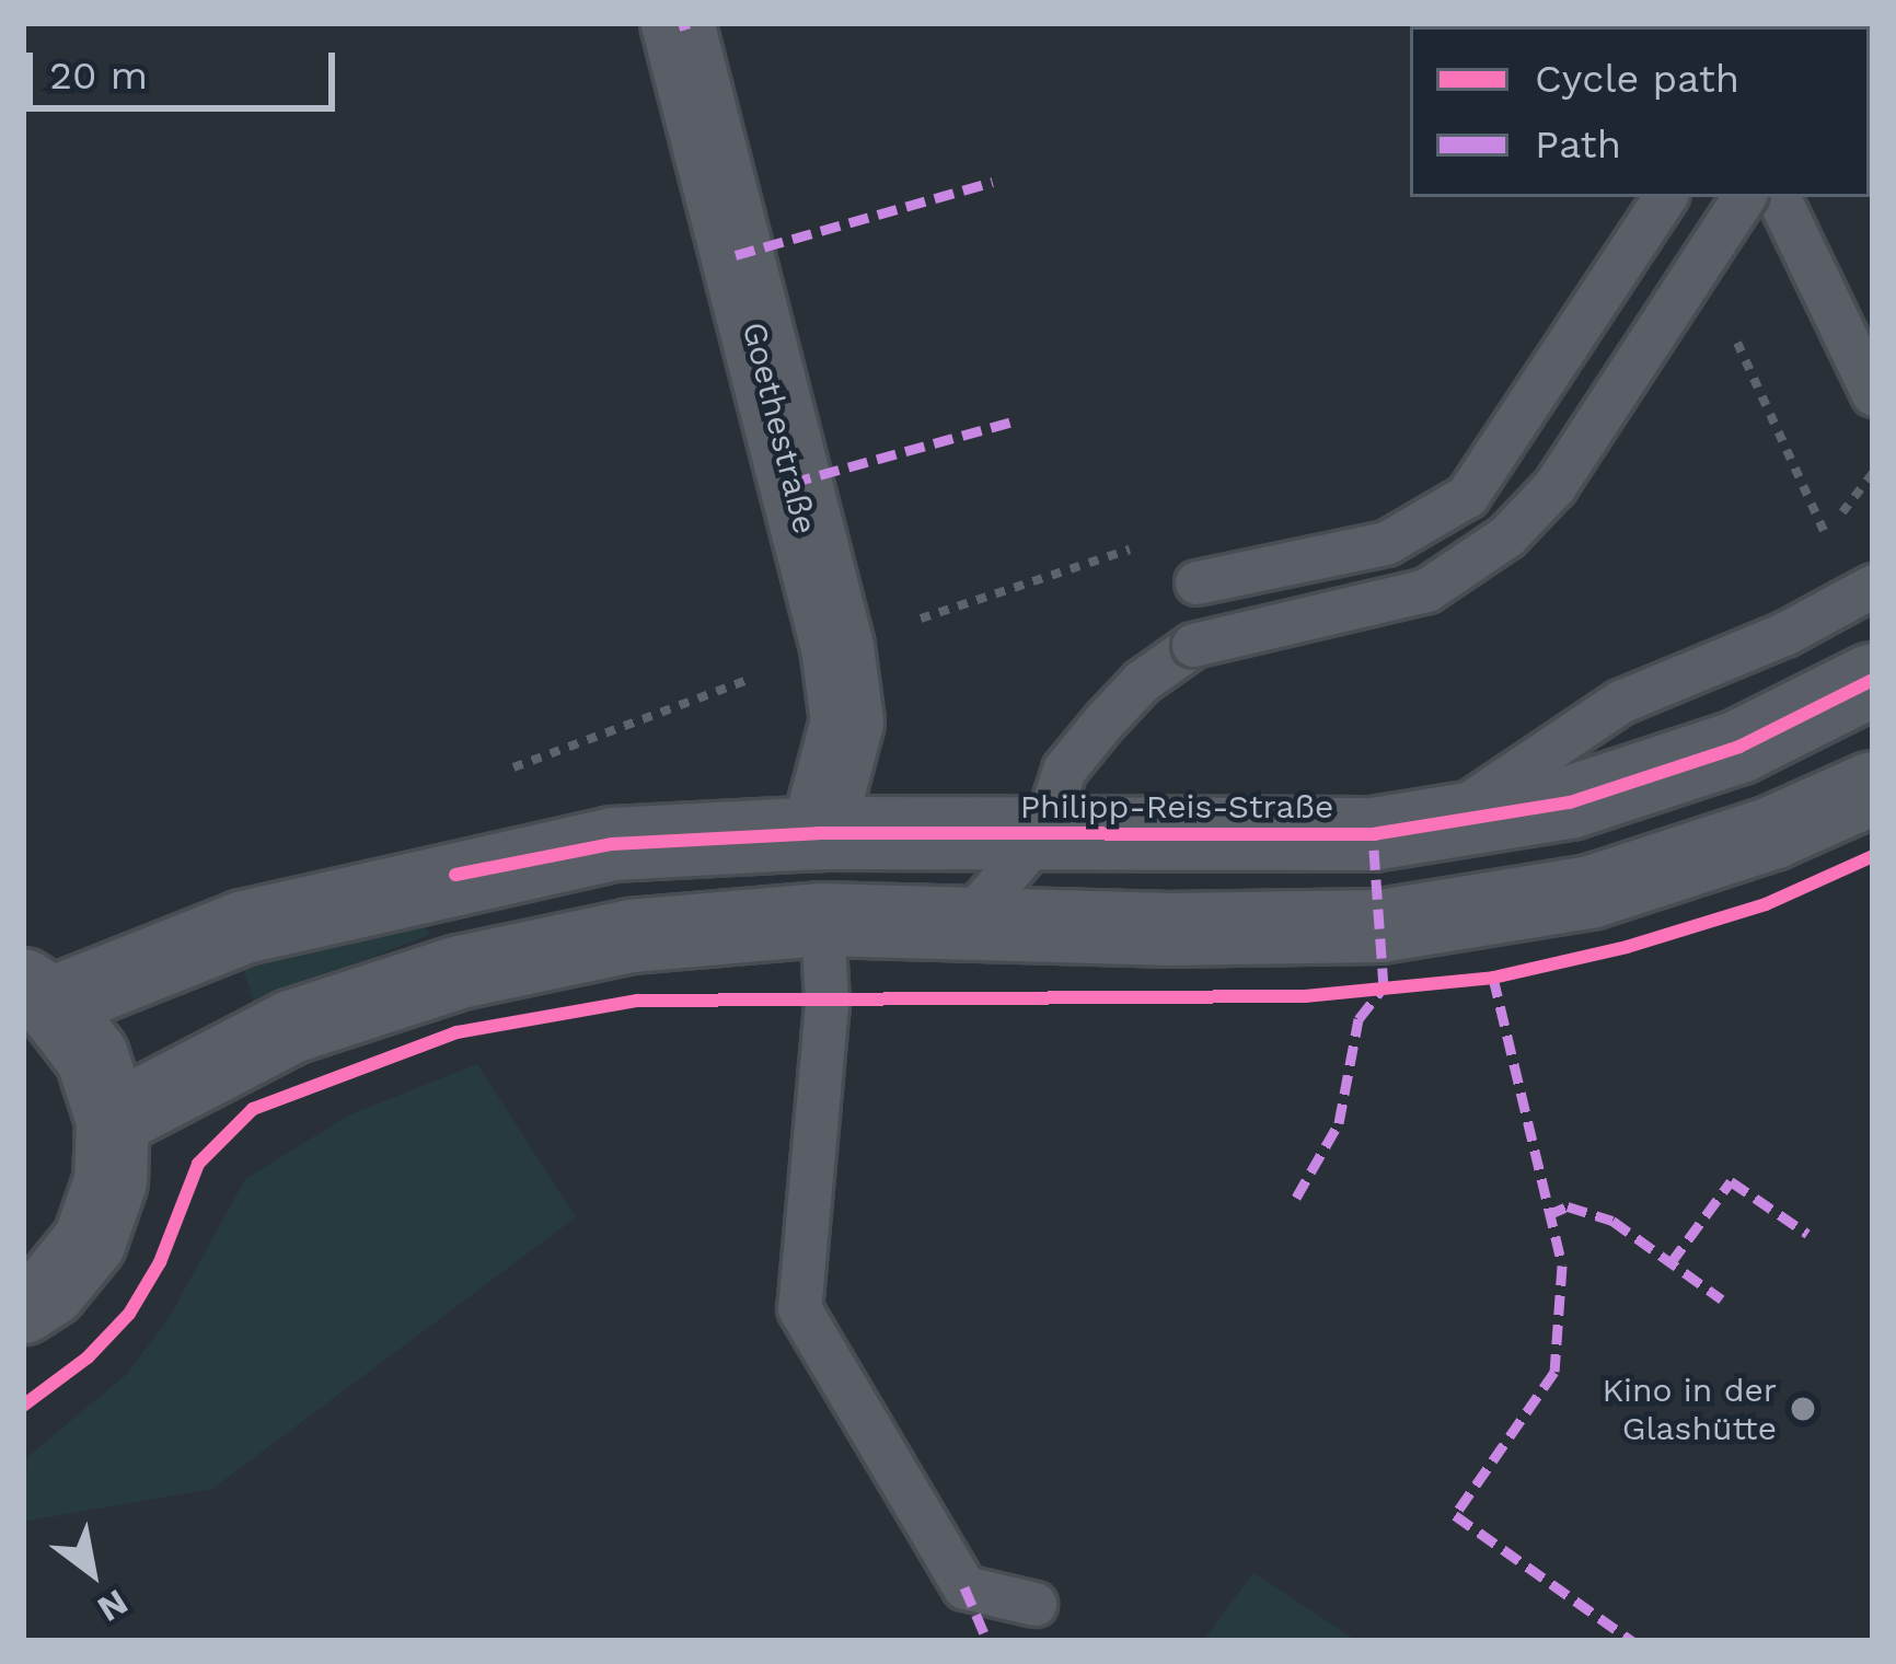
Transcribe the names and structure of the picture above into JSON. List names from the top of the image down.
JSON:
{
  "streets": {
    "street": ["Goethestraße", "Philipp-Reis-Straße"]
  },
  "crossings": [
    ["Goethestraße", "Philipp-Reis-Straße"]
  ],
  "places": ["Kino in der Glashütte"],
  "legend": ["Cycle path", "Path"],
  "scale_bar": "20 m",
  "north": "bottom right"
}
